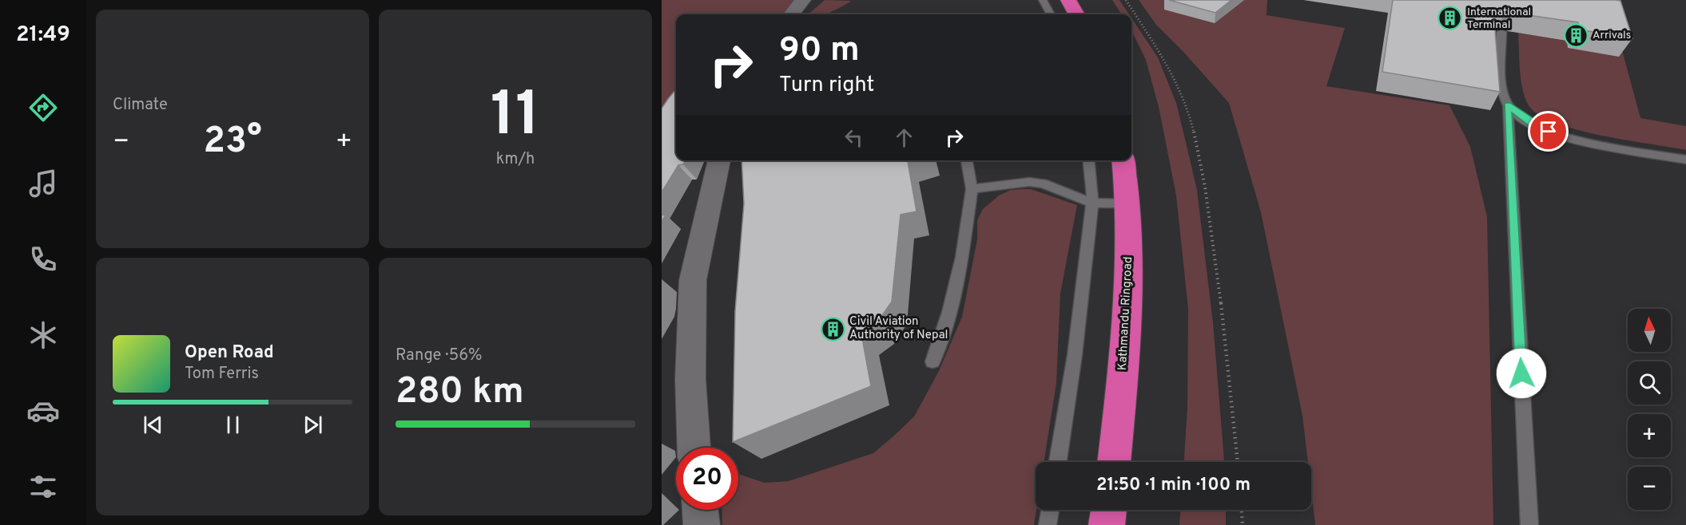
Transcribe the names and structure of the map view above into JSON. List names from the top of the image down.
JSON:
{
  "streets": {
    "highway": ["Kathmandu Ringroad"]
  },
  "places": {
    "building": ["International Terminal", "Arrivals", "Civil Aviation Authority of Nepal"]
  },
  "north": "top",
  "page": {
    "tabs": "21:49",
    "tile": [
      "Climate",
      ["11", "km/h"],
      ["Range · 56%", "280 km"]
    ],
    "turn": ["90 m", "Turn right"],
    "heat": ["−", "23°", "+"],
    "map_buttons": ["+", "−"],
    "song": ["Open Road", "Tom Ferris"],
    "limit": "20",
    "trip": "21:50 · 1 min · 100 m"
  }
}
